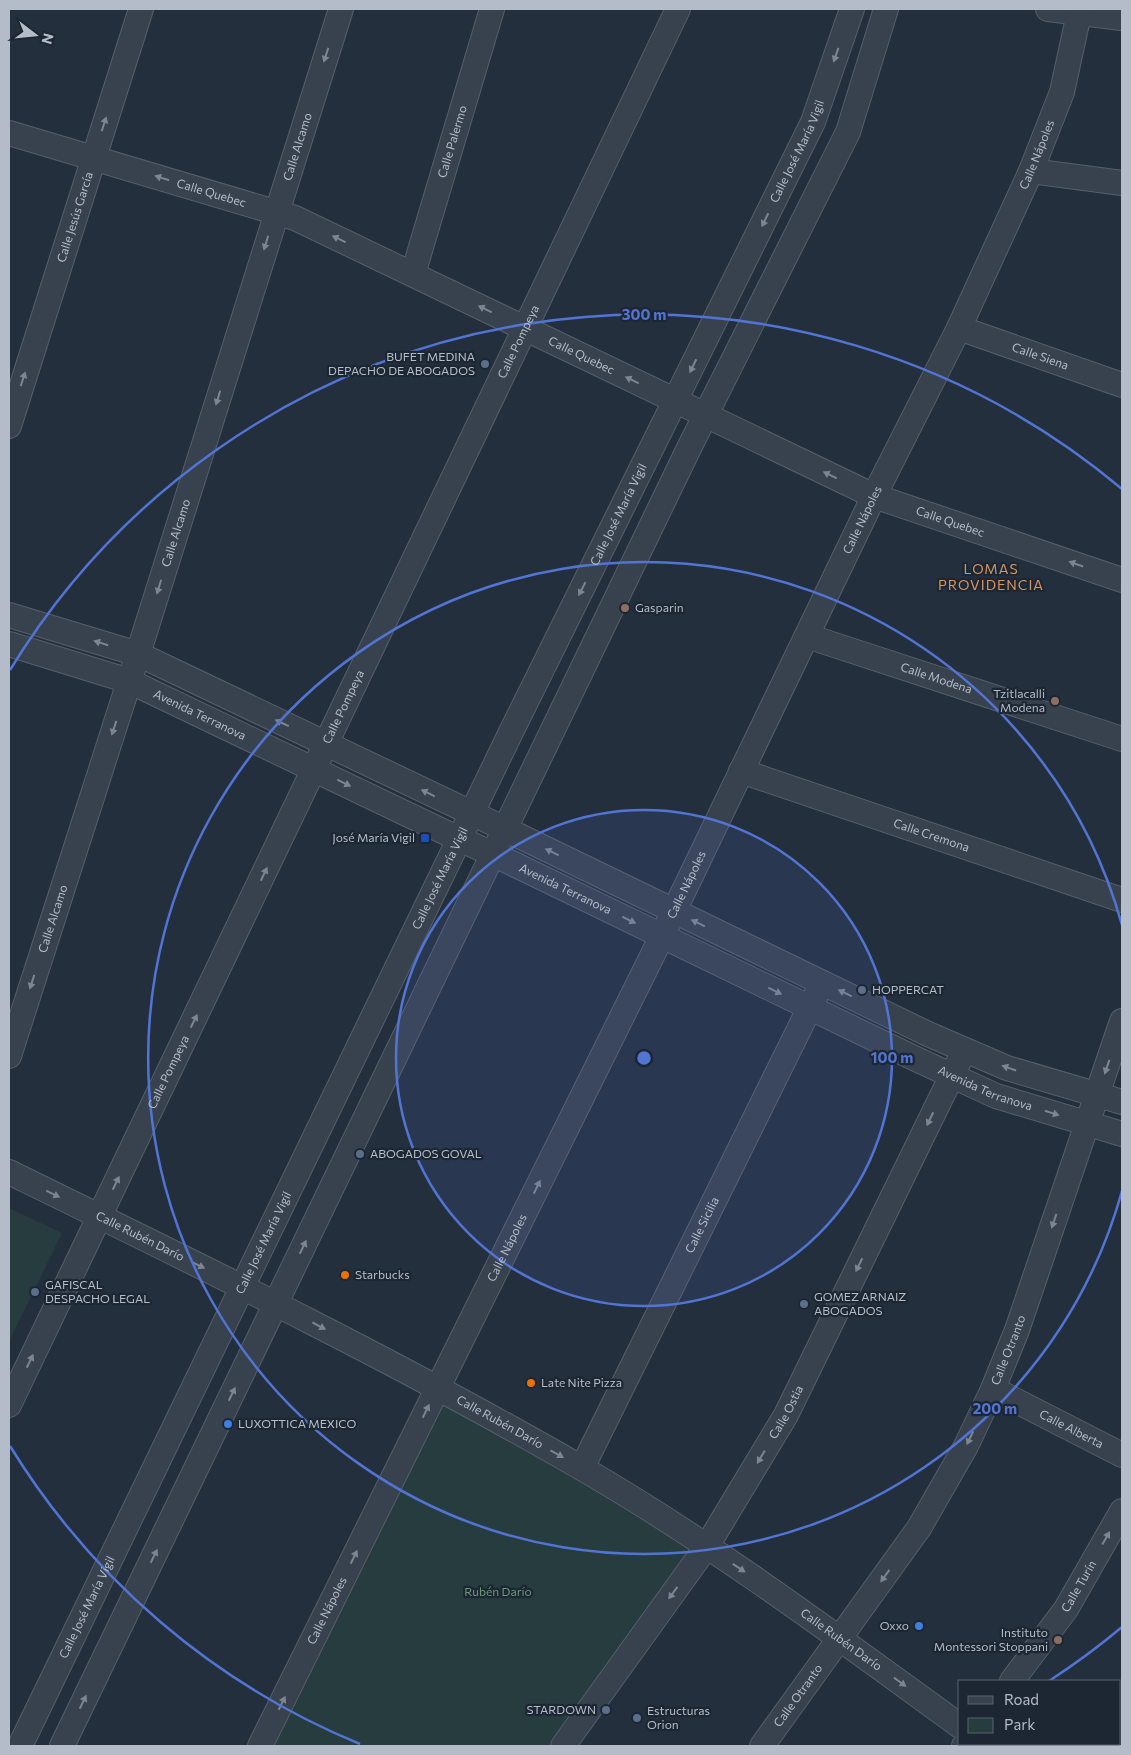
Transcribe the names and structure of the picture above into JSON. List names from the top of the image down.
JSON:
{
  "streets": {
    "street": [
      "Calle Palermo",
      "Calle Alcamo",
      "Calle José María Vigil",
      "Calle Nápoles",
      "Calle Quebec",
      "Calle Jesús García",
      "Calle Pompeya",
      "Calle Siena",
      "Calle Modena",
      "Avenida Terranova",
      "Calle Cremona",
      "Calle Sicilia",
      "Calle Rubén Darío",
      "Calle Otranto",
      "Calle Ostia",
      "Calle Alberta",
      "Calle Turín"
    ]
  },
  "crossings": [
    ["Calle Palermo", "Calle Quebec"],
    ["Calle Alcamo", "Calle Quebec"],
    ["Calle Alcamo", "Avenida Terranova"],
    ["Calle José María Vigil", "Calle Quebec"],
    ["Calle José María Vigil", "Avenida Terranova"],
    ["Calle José María Vigil", "Calle Rubén Darío"],
    ["Calle Nápoles", "Calle Quebec"],
    ["Calle Nápoles", "Calle Siena"],
    ["Calle Nápoles", "Calle Modena"],
    ["Calle Nápoles", "Avenida Terranova"],
    ["Calle Nápoles", "Calle Cremona"],
    ["Calle Nápoles", "Calle Rubén Darío"],
    ["Calle Quebec", "Calle Jesús García"],
    ["Calle Quebec", "Calle Pompeya"],
    ["Calle Pompeya", "Avenida Terranova"],
    ["Calle Pompeya", "Calle Rubén Darío"],
    ["Avenida Terranova", "Calle Sicilia"],
    ["Avenida Terranova", "Calle Otranto"],
    ["Avenida Terranova", "Calle Ostia"],
    ["Calle Sicilia", "Calle Rubén Darío"],
    ["Calle Rubén Darío", "Calle Otranto"],
    ["Calle Rubén Darío", "Calle Ostia"],
    ["Calle Otranto", "Calle Alberta"]
  ],
  "one_way": [
    "Calle Alcamo",
    "Calle Quebec",
    "Calle Jesús García",
    "Calle Rubén Darío",
    "Calle Otranto",
    "Calle Ostia",
    "Calle Turín"
  ],
  "districts": ["LOMAS PROVIDENCIA"],
  "parks": ["Rubén Darío"],
  "places": {
    "other": [
      "BUFET MEDINA DEPACHO DE ABOGADOS",
      "Gasparin",
      "Tzitlacalli Modena",
      "HOPPERCAT",
      "ABOGADOS GOVAL",
      "Starbucks",
      "GAFISCAL DESPACHO LEGAL",
      "GOMEZ ARNAIZ ABOGADOS",
      "Late Nite Pizza",
      "LUXOTTICA MEXICO",
      "Oxxo",
      "Instituto Montessori Stoppani",
      "STARDOWN",
      "Estructuras Orion"
    ],
    "transit": ["José María Vigil"]
  },
  "legend": ["Road", "Park"],
  "north": "right",
  "rings": ["300 m", "100 m", "200 m"]
}
